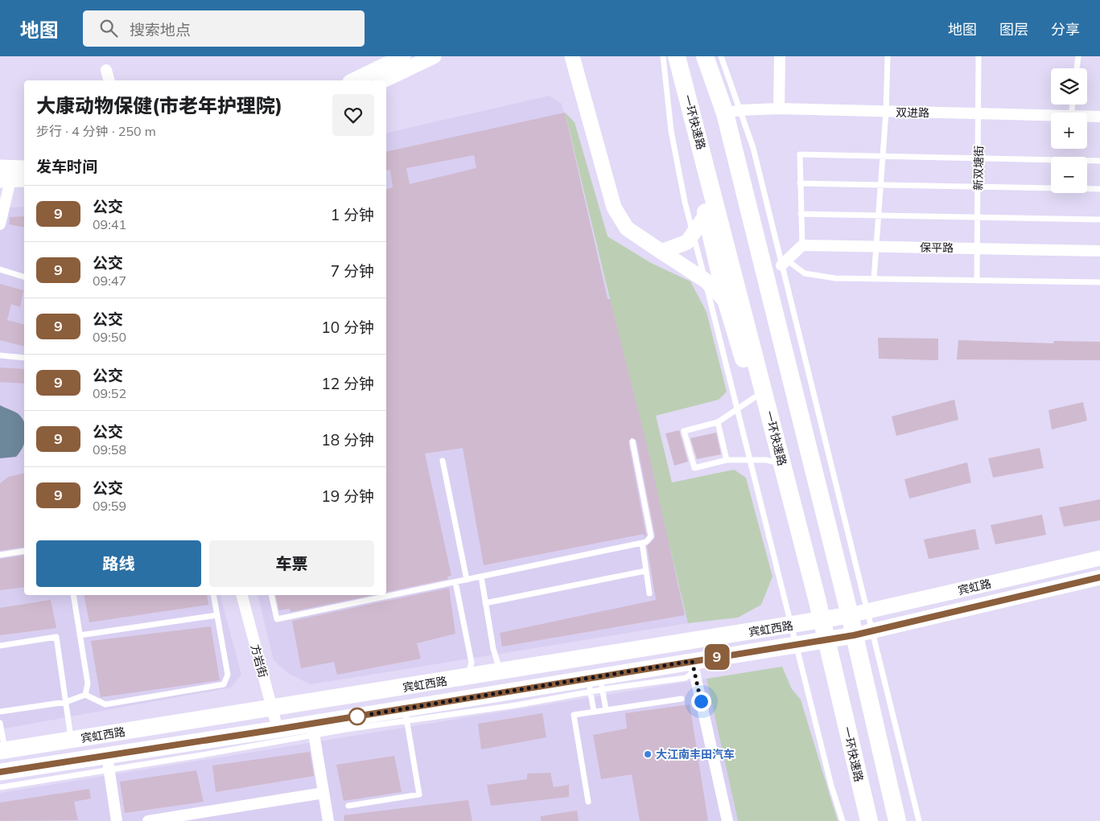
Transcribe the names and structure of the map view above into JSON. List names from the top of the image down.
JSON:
{
  "streets": {
    "highway": ["一环快速路"],
    "main road": ["宾虹路", "宾虹西路"],
    "street": ["双进路", "保平路", "方岩街"],
    "lane": ["新双塘街"]
  },
  "crossings": [
    ["双进路", "新双塘街"],
    ["新双塘街", "保平路"],
    ["宾虹路", "宾虹西路"],
    ["宾虹西路", "方岩街"]
  ],
  "places": ["大江南丰田汽车"],
  "lines": ["bus line 9"],
  "page": {
    "header": "地图",
    "search": "搜索地点",
    "nav": ["地图", "图层", "分享"],
    "on_map": "9",
    "map_buttons": ["+", "−"],
    "heading": [
      ["大康动物保健(市老年护理院)", "步行 · 4 分钟 · 250 m"],
      "发车时间"
    ],
    "list": [
      {
        "mark": "9",
        "name": "公交",
        "note": "09:41",
        "value": "1 分钟"
      },
      {
        "mark": "9",
        "name": "公交",
        "note": "09:47",
        "value": "7 分钟"
      },
      {
        "mark": "9",
        "name": "公交",
        "note": "09:50",
        "value": "10 分钟"
      },
      {
        "mark": "9",
        "name": "公交",
        "note": "09:52",
        "value": "12 分钟"
      },
      {
        "mark": "9",
        "name": "公交",
        "note": "09:58",
        "value": "18 分钟"
      },
      {
        "mark": "9",
        "name": "公交",
        "note": "09:59",
        "value": "19 分钟"
      }
    ],
    "buttons": ["路线", "车票"]
  }
}
